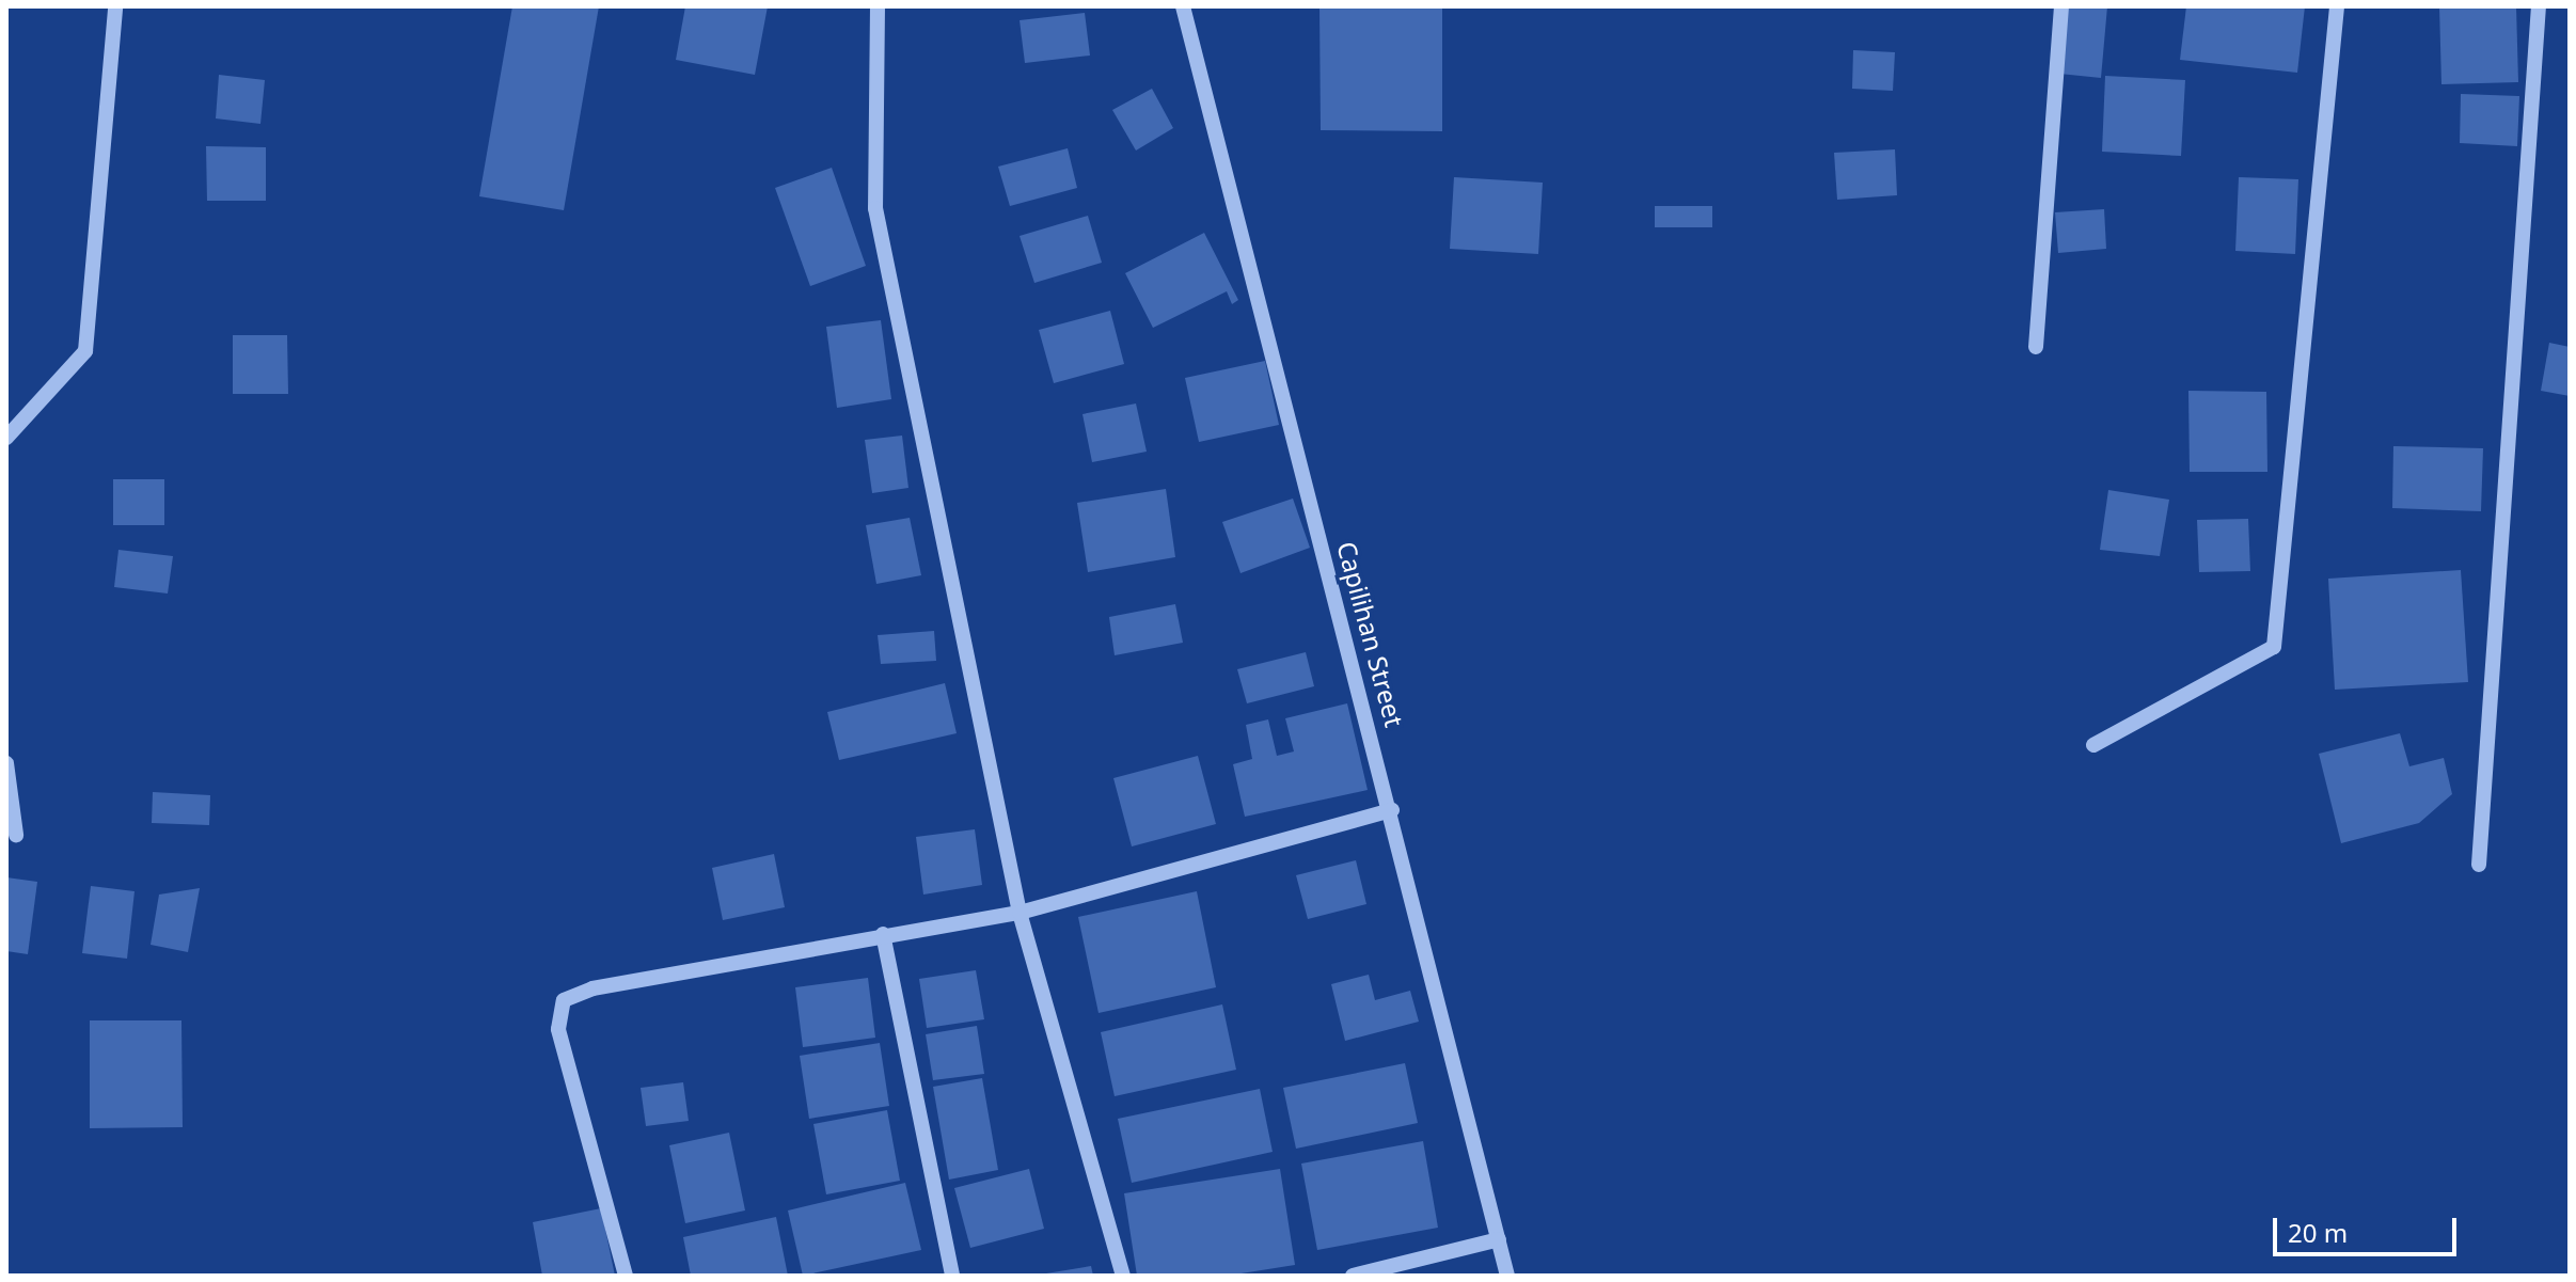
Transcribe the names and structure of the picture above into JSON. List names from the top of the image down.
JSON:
{
  "streets": {
    "street": ["Capilihan Street"]
  },
  "scale_bar": "20 m"
}
